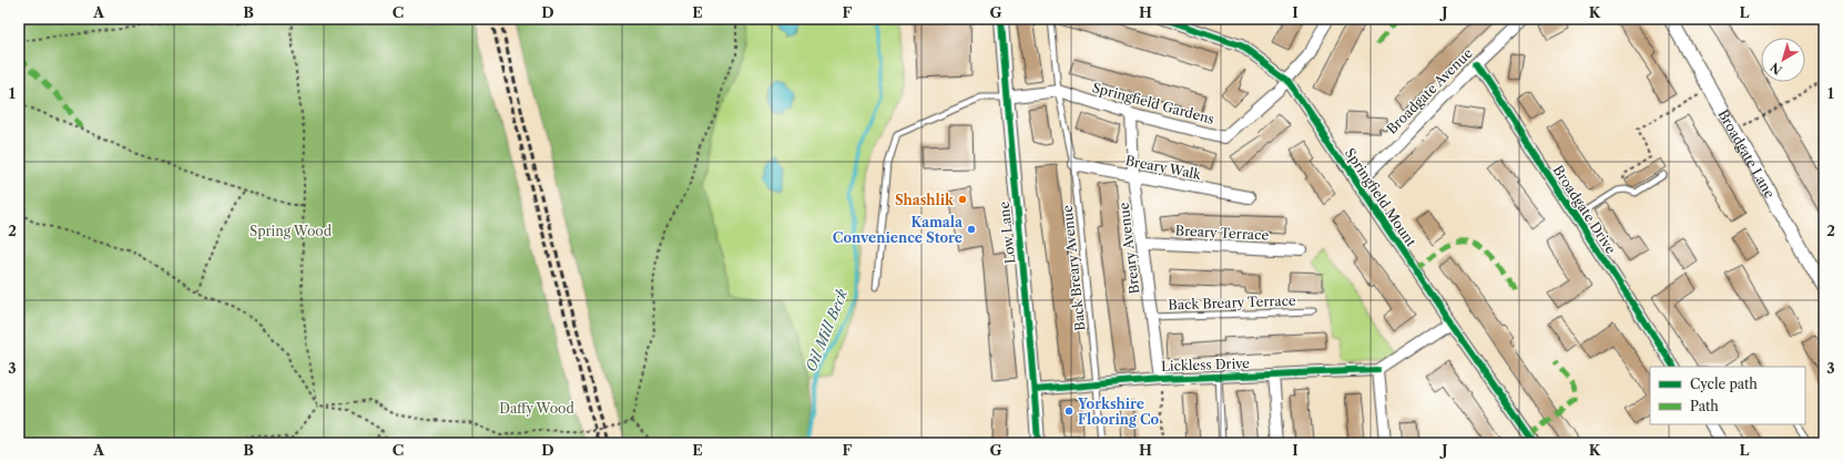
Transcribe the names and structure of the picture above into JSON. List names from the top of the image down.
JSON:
{
  "streets": {
    "street": [
      "Broadgate Avenue",
      "Springfield Gardens",
      "Broadgate Lane",
      "Breary Walk",
      "Springfield Mount",
      "Broadgate Drive",
      "Low Lane",
      "Breary Terrace",
      "Breary Avenue",
      "Lickless Drive"
    ],
    "lane": ["Back Breary Avenue", "Back Breary Terrace"]
  },
  "crossings": [
    ["Broadgate Avenue", "Springfield Mount"],
    ["Broadgate Avenue", "Broadgate Drive"],
    ["Springfield Gardens", "Springfield Mount"],
    ["Springfield Gardens", "Low Lane"],
    ["Springfield Gardens", "Breary Avenue"],
    ["Springfield Gardens", "Back Breary Avenue"],
    ["Breary Walk", "Breary Avenue"],
    ["Breary Walk", "Back Breary Avenue"],
    ["Low Lane", "Lickless Drive"],
    ["Breary Terrace", "Breary Avenue"],
    ["Breary Avenue", "Back Breary Terrace"],
    ["Breary Avenue", "Lickless Drive"],
    ["Back Breary Avenue", "Lickless Drive"]
  ],
  "water": ["Oil Mill Beck"],
  "parks": ["Spring Wood", "Daffy Wood"],
  "places": ["Shashlik", "Kamala Convenience Store", "Yorkshire Flooring Co"],
  "legend": ["Cycle path", "Path"],
  "north": "bottom left",
  "grid": {
    "columns": [
      "A",
      "B",
      "C",
      "D",
      "E",
      "F",
      "G",
      "H",
      "I",
      "J",
      "K",
      "L"
    ],
    "rows": ["1", "2", "3"]
  }
}
